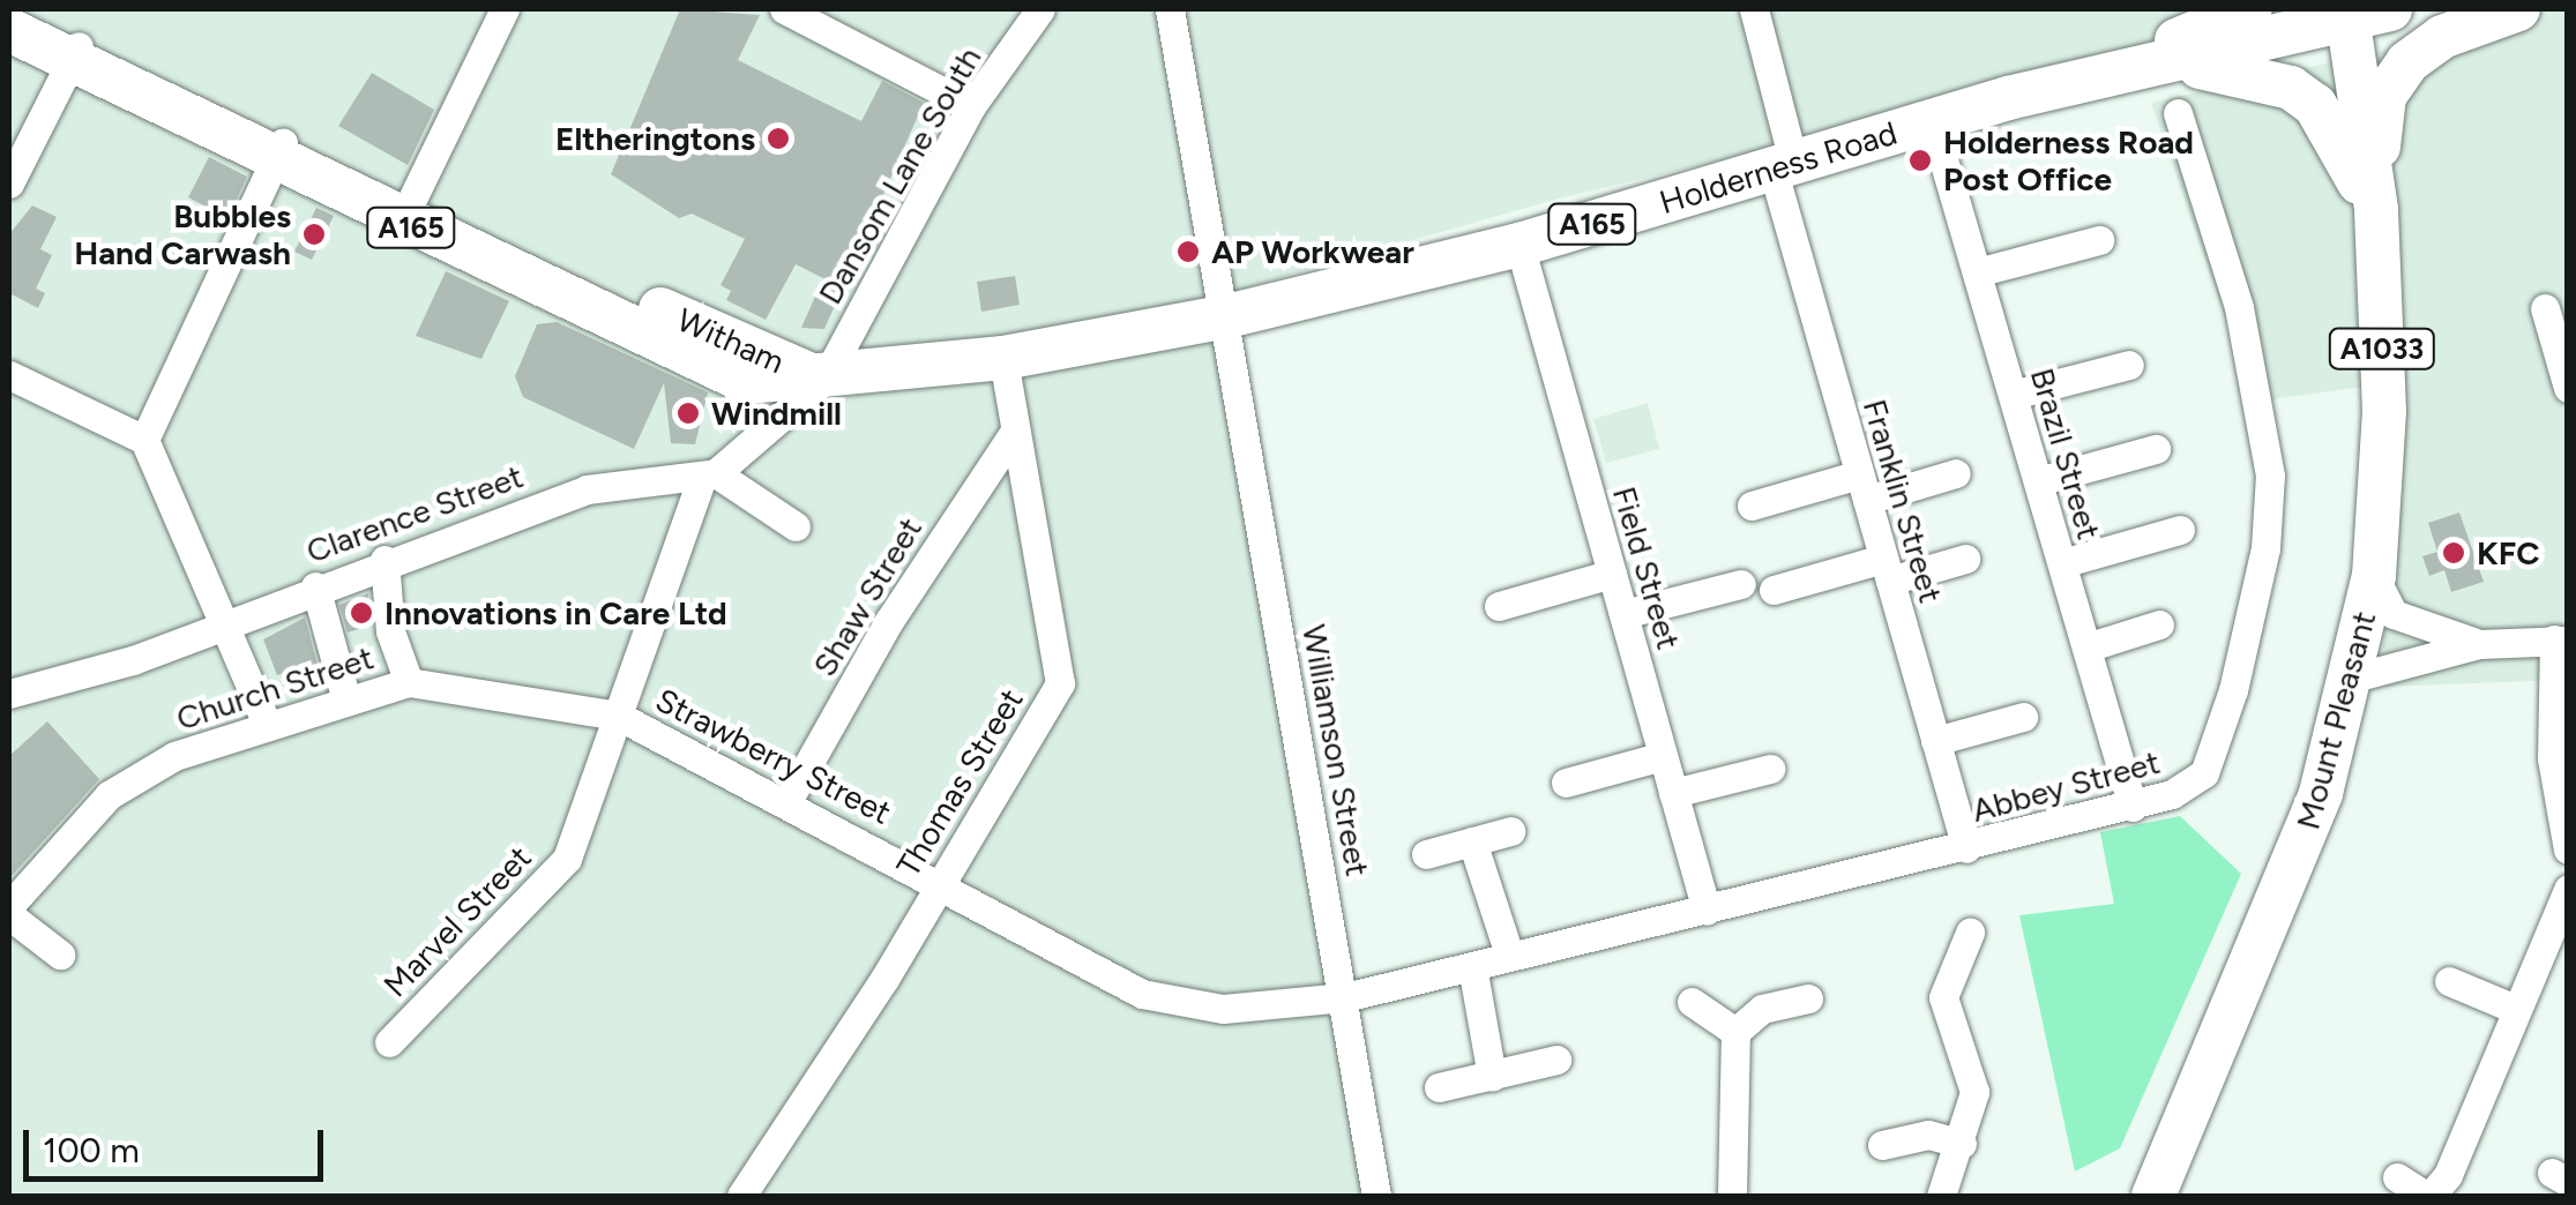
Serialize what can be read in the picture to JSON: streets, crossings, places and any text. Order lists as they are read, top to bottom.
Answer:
{
  "streets": {
    "highway": [
      "Holderness Road",
      "A165",
      "Witham",
      "A1033",
      "Mount Pleasant"
    ],
    "street": [
      "Dansom Lane South",
      "Brazil Street",
      "Franklin Street",
      "Clarence Street",
      "Field Street",
      "Shaw Street",
      "Church Street",
      "Williamson Street",
      "Strawberry Street",
      "Thomas Street",
      "Abbey Street",
      "Marvel Street"
    ]
  },
  "crossings": [
    ["Holderness Road", "Dansom Lane South"],
    ["Holderness Road", "Witham"],
    ["Holderness Road", "Brazil Street"],
    ["Holderness Road", "Franklin Street"],
    ["Holderness Road", "Field Street"],
    ["Holderness Road", "Mount Pleasant"],
    ["Holderness Road", "Williamson Street"],
    ["Holderness Road", "Thomas Street"],
    ["Dansom Lane South", "Witham"],
    ["Brazil Street", "Abbey Street"],
    ["Franklin Street", "Abbey Street"],
    ["Clarence Street", "Marvel Street"],
    ["Field Street", "Abbey Street"],
    ["Shaw Street", "Strawberry Street"],
    ["Shaw Street", "Thomas Street"],
    ["Church Street", "Strawberry Street"],
    ["Church Street", "Marvel Street"],
    ["Williamson Street", "Strawberry Street"],
    ["Williamson Street", "Abbey Street"],
    ["Strawberry Street", "Thomas Street"],
    ["Strawberry Street", "Abbey Street"],
    ["Strawberry Street", "Marvel Street"]
  ],
  "places": [
    "Eltheringtons",
    "Holderness Road Post Office",
    "Bubbles Hand Carwash",
    "AP Workwear",
    "Windmill",
    "KFC",
    "Innovations in Care Ltd"
  ],
  "scale_bar": "100 m"
}
